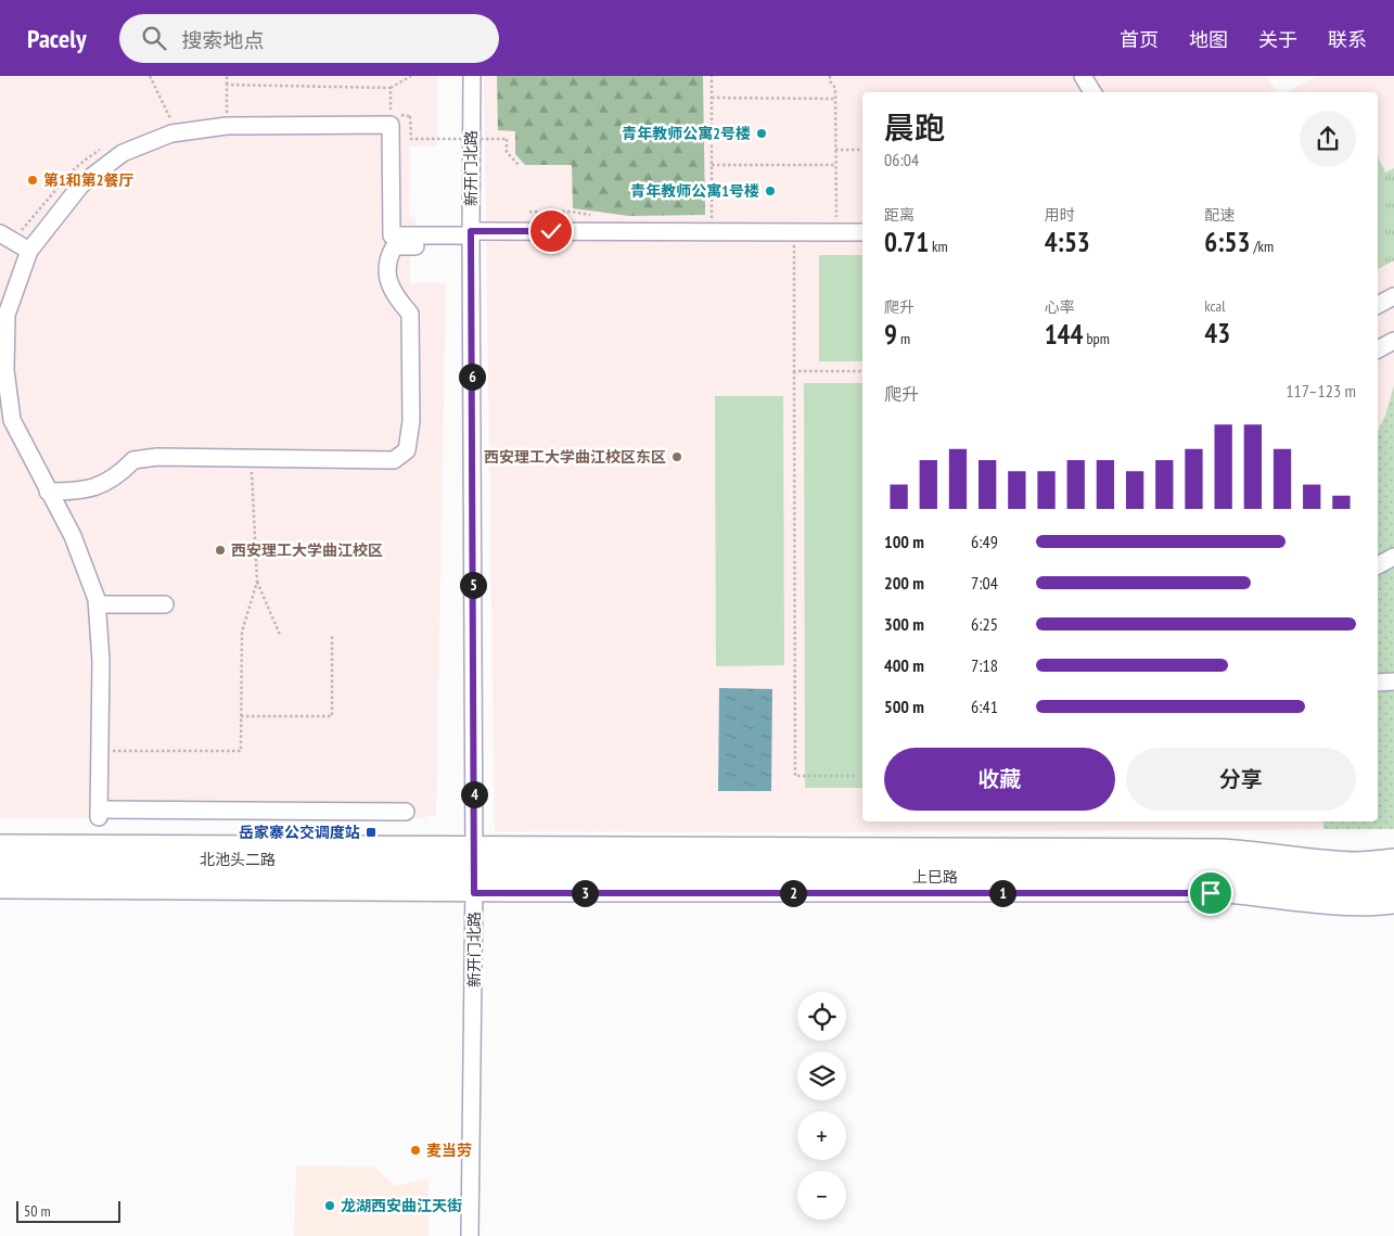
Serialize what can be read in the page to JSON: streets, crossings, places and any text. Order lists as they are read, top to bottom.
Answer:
{
  "streets": {
    "main road": ["北池头二路", "上巳路"],
    "street": ["新开门北路"]
  },
  "crossings": [
    ["新开门北路", "北池头二路"],
    ["新开门北路", "上巳路"],
    ["北池头二路", "上巳路"]
  ],
  "places": {
    "other": [
      "青年教师公寓2号楼",
      "第1和第2餐厅",
      "青年教师公寓1号楼",
      "西安理工大学曲江校区东区",
      "西安理工大学曲江校区",
      "麦当劳",
      "龙湖西安曲江天街"
    ],
    "transit": ["岳家寨公交调度站"]
  },
  "scale_bar": "50 m",
  "page": {
    "header": "Pacely",
    "search": "搜索地点",
    "nav": [
      "首页",
      "地图",
      "关于",
      "联系"
    ],
    "heading": ["晨跑", "06:04"],
    "stats": [
      ["距离", "0.71 km"],
      ["用时", "4:53"],
      ["配速", "6:53 /km"],
      ["爬升", "9 m"],
      ["心率", "144 bpm"],
      ["kcal", "43"]
    ],
    "pins": [
      "6",
      "5",
      "4",
      "1",
      "2",
      "3"
    ],
    "chart": ["爬升", "117–123 m"],
    "list": [
      {
        "name": "100 m",
        "note": "6:49"
      },
      {
        "name": "200 m",
        "note": "7:04"
      },
      {
        "name": "300 m",
        "note": "6:25"
      },
      {
        "name": "400 m",
        "note": "7:18"
      },
      {
        "name": "500 m",
        "note": "6:41"
      }
    ],
    "buttons": ["收藏", "分享"],
    "map_buttons": ["+", "−"],
    "scale": "50 m"
  }
}
